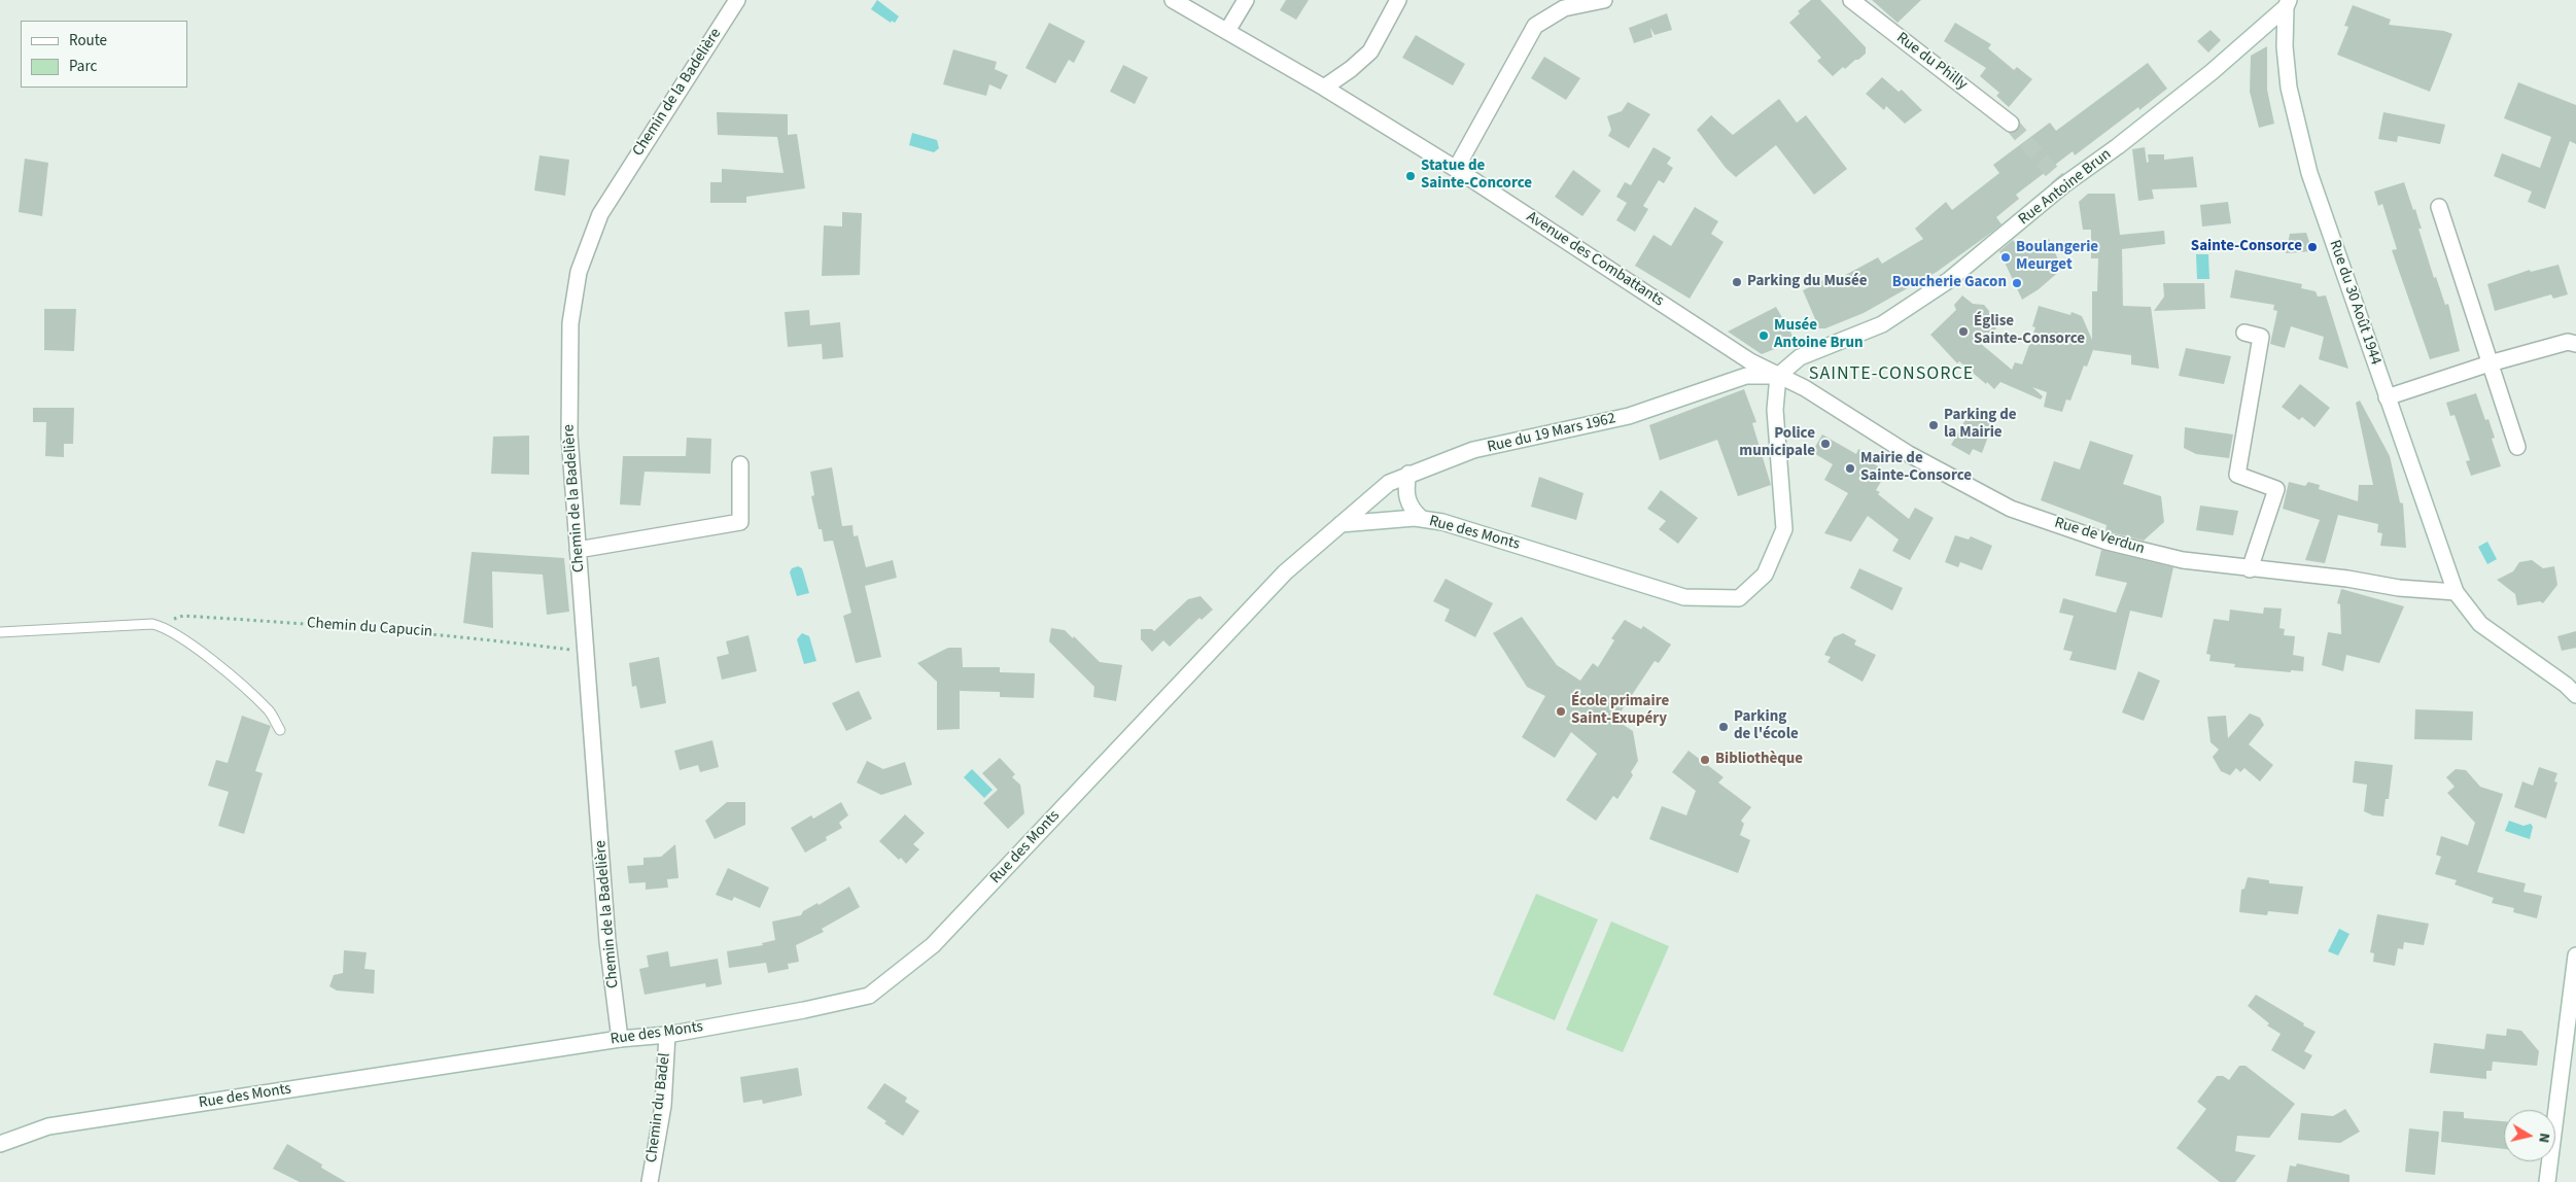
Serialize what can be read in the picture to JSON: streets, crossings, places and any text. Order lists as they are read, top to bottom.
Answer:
{
  "streets": {
    "street": [
      "Rue du Philly",
      "Chemin de la Badelière",
      "Rue Antoine Brun",
      "Avenue des Combattants",
      "Rue du 30 Août 1944",
      "Rue du 19 Mars 1962",
      "Rue des Monts",
      "Rue de Verdun",
      "Chemin du Badel"
    ],
    "path": ["Chemin du Capucin"]
  },
  "crossings": [
    ["Chemin de la Badelière", "Rue des Monts"],
    ["Chemin de la Badelière", "Chemin du Capucin"],
    ["Rue Antoine Brun", "Avenue des Combattants"],
    ["Rue Antoine Brun", "Rue du 30 Août 1944"],
    ["Rue Antoine Brun", "Rue du 19 Mars 1962"],
    ["Rue Antoine Brun", "Rue des Monts"],
    ["Rue Antoine Brun", "Rue de Verdun"],
    ["Avenue des Combattants", "Rue du 19 Mars 1962"],
    ["Avenue des Combattants", "Rue des Monts"],
    ["Avenue des Combattants", "Rue de Verdun"],
    ["Rue du 30 Août 1944", "Rue de Verdun"],
    ["Rue du 19 Mars 1962", "Rue des Monts"],
    ["Rue du 19 Mars 1962", "Rue de Verdun"],
    ["Rue des Monts", "Rue de Verdun"],
    ["Rue des Monts", "Chemin du Badel"]
  ],
  "districts": ["SAINTE-CONSORCE"],
  "places": [
    "Statue de Sainte-Concorce",
    "Sainte-Consorce",
    "Boulangerie Meurget",
    "Parking du Musée",
    "Boucherie Gacon",
    "Église Sainte-Consorce",
    "Musée Antoine Brun",
    "Parking de la Mairie",
    "Police municipale",
    "Mairie de Sainte-Consorce",
    "École primaire Saint-Exupéry",
    "Parking de l'école",
    "Bibliothèque"
  ],
  "legend": ["Route", "Parc"],
  "north": "right"
}
